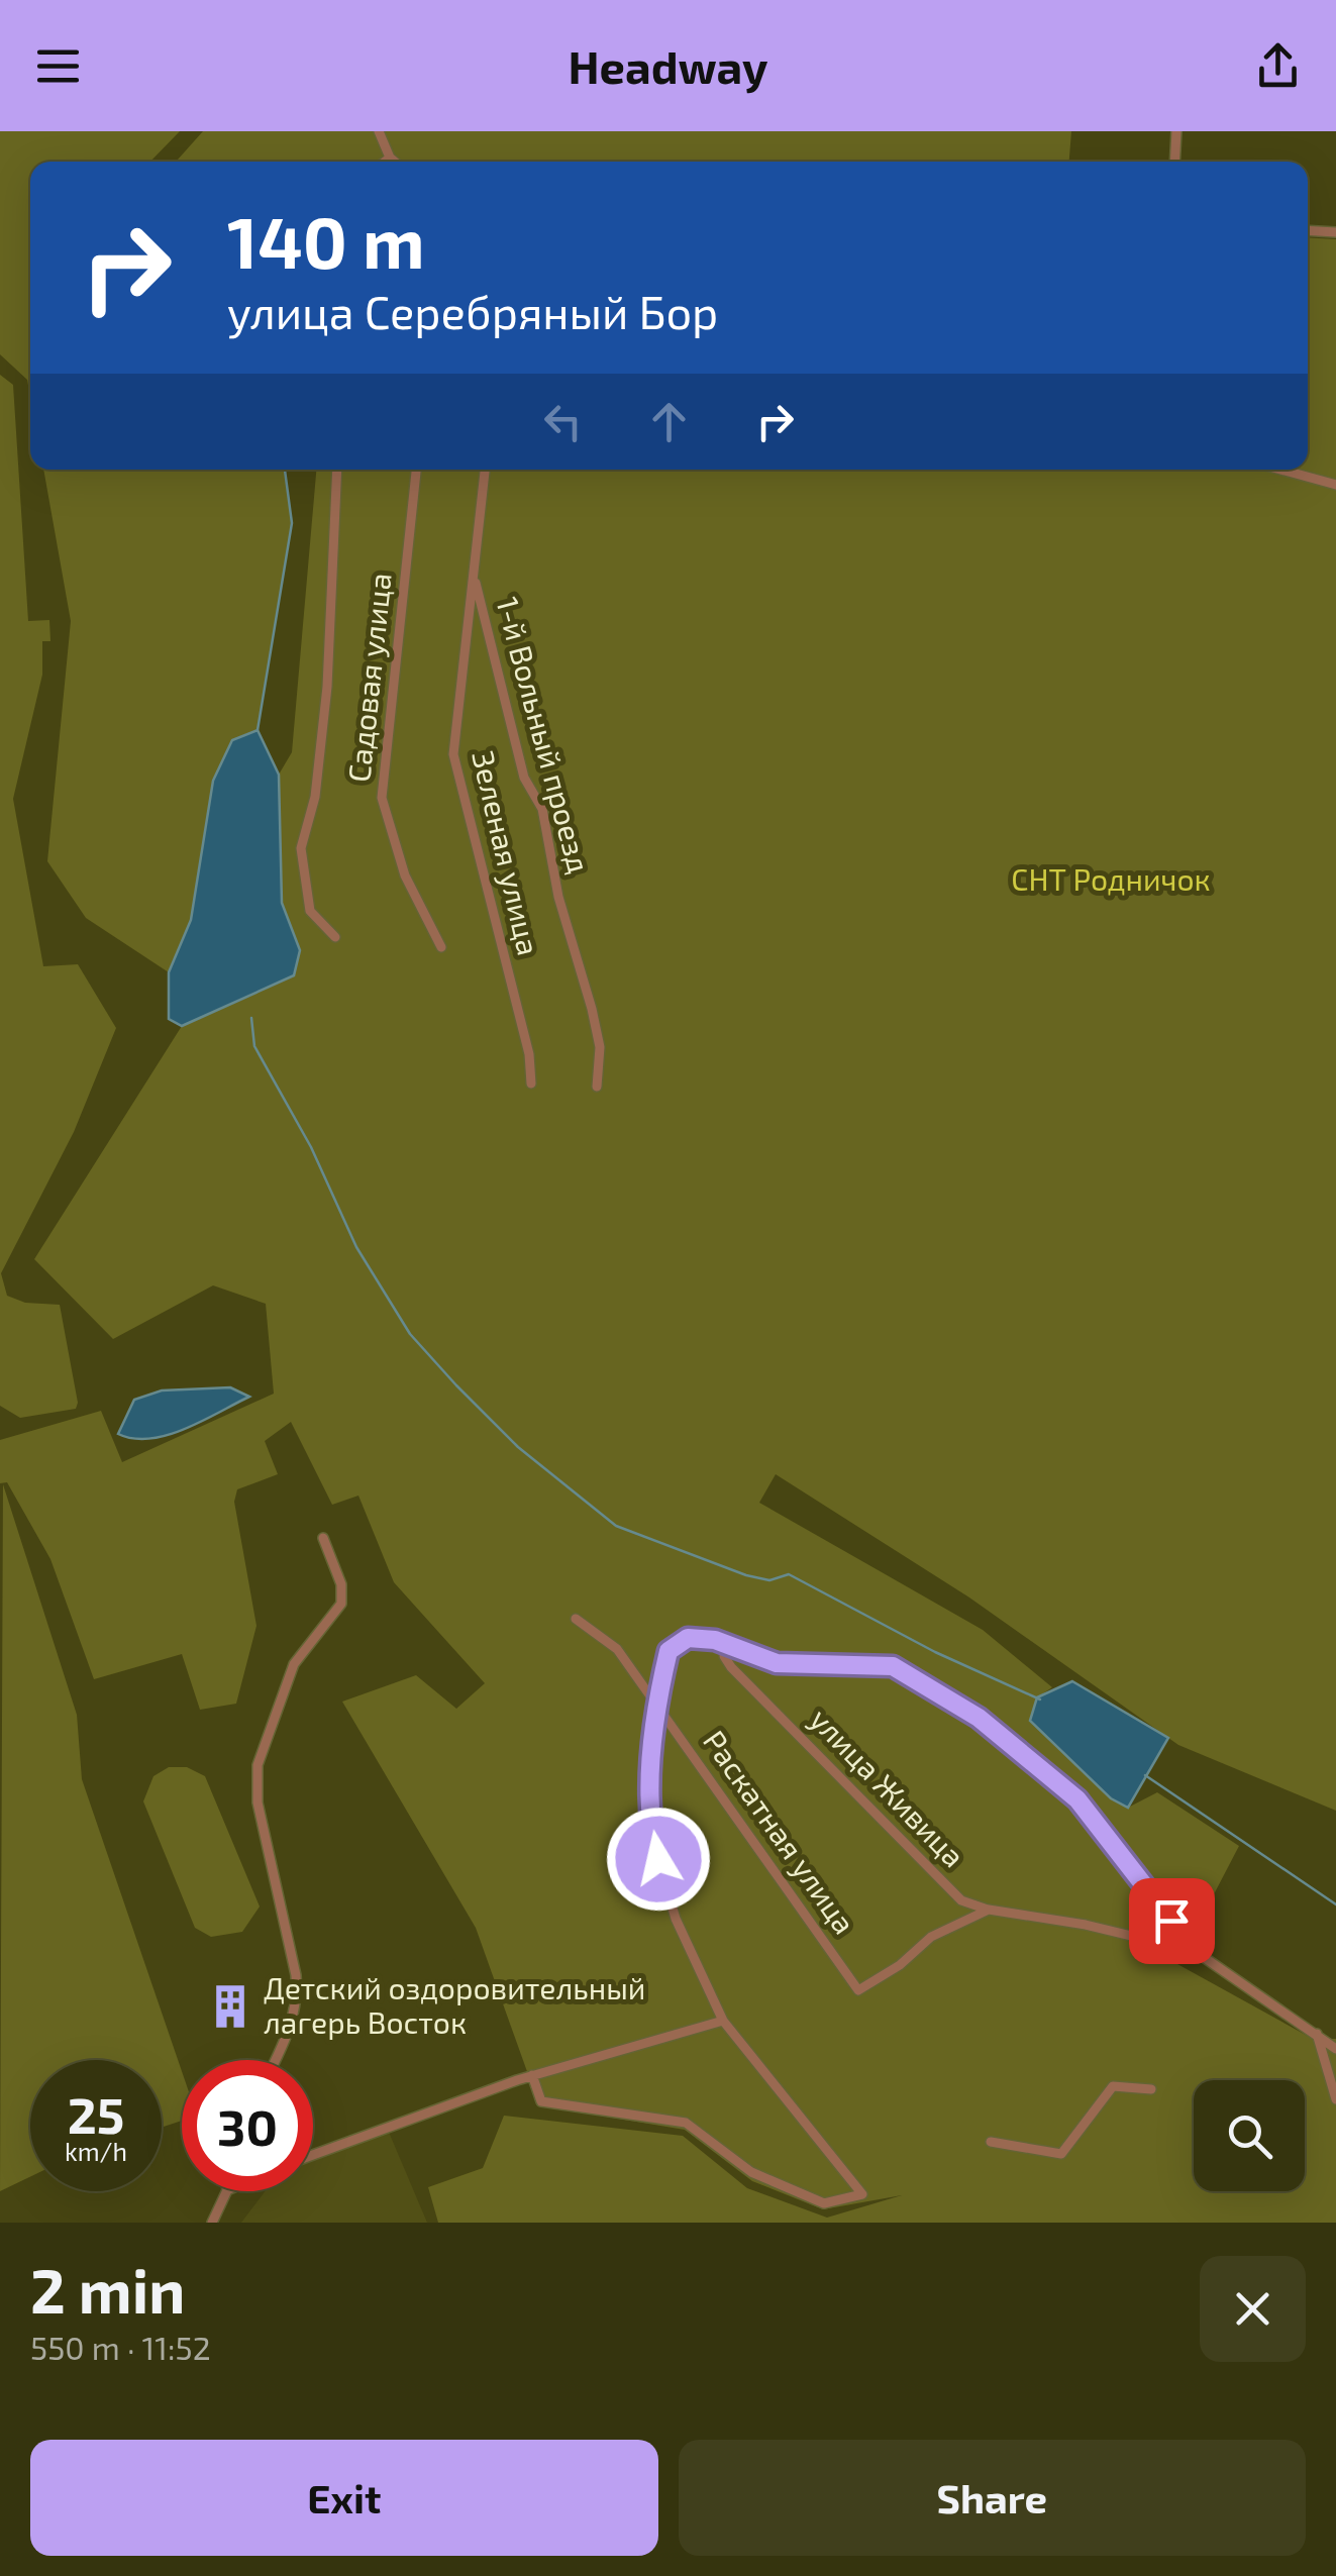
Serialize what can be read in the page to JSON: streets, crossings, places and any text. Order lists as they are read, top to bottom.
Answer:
{
  "streets": {
    "street": [
      "Садовая улица",
      "1-й Вольный проезд",
      "Зеленая улица",
      "улица Живица",
      "Раскатная улица"
    ]
  },
  "crossings": [
    ["1-й Вольный проезд", "Зеленая улица"],
    ["улица Живица", "Раскатная улица"]
  ],
  "parks": ["СНТ Родничок"],
  "places": {
    "building": ["Детский оздоровительный лагерь Восток"]
  },
  "page": {
    "header": "Headway",
    "turn": ["140 m", "улица Серебряный Бор"],
    "speed": "25 km/h",
    "limit": "30",
    "heading": ["2 min", "550 m · 11:52"],
    "buttons": ["Exit", "Share"]
  }
}
